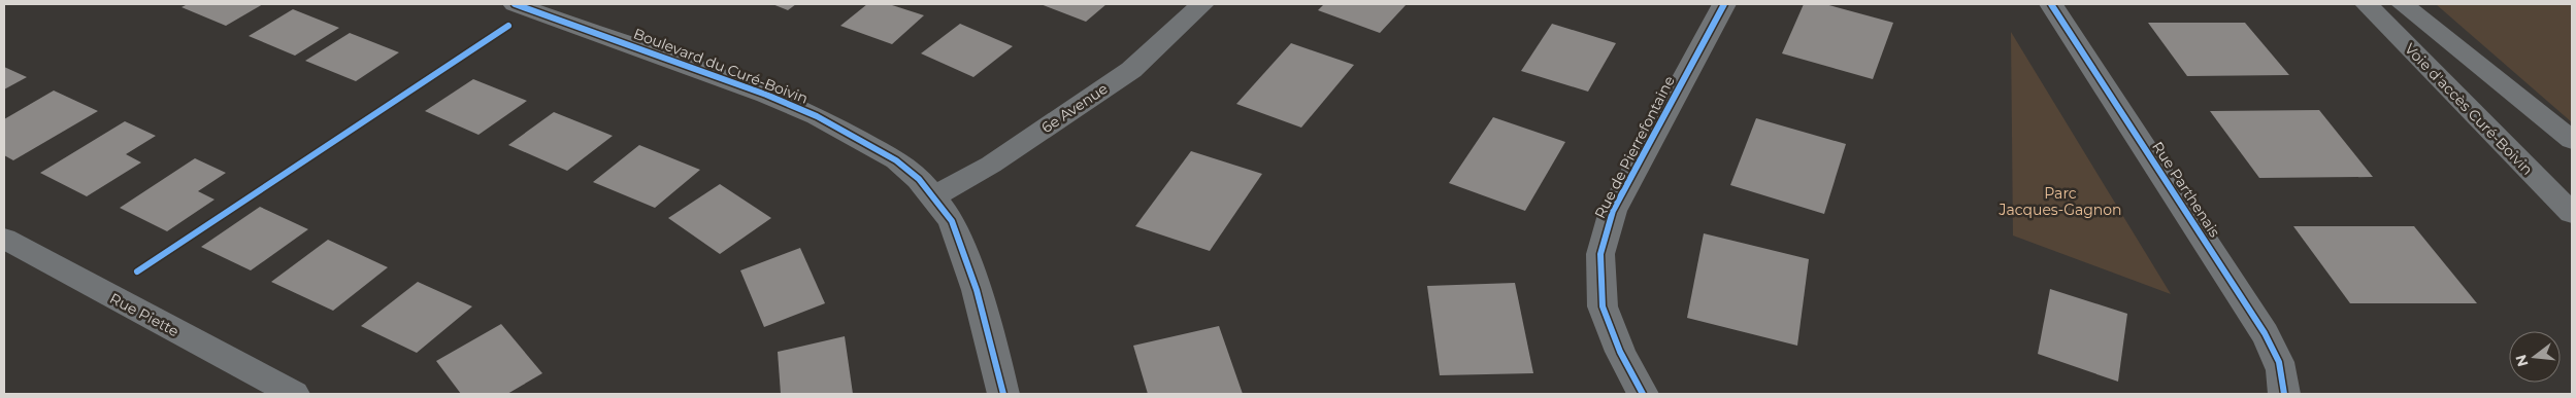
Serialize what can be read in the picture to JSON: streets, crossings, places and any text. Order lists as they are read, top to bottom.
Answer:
{
  "streets": {
    "street": [
      "Boulevard du Curé-Boivin",
      "6e Avenue",
      "Voie d'accès Curé-Boivin",
      "Rue de Pierrefontaine",
      "Rue Parthenais",
      "Rue Piette"
    ]
  },
  "crossings": [
    ["Boulevard du Curé-Boivin", "6e Avenue"]
  ],
  "parks": ["Parc Jacques-Gagnon"],
  "north": "left"
}
